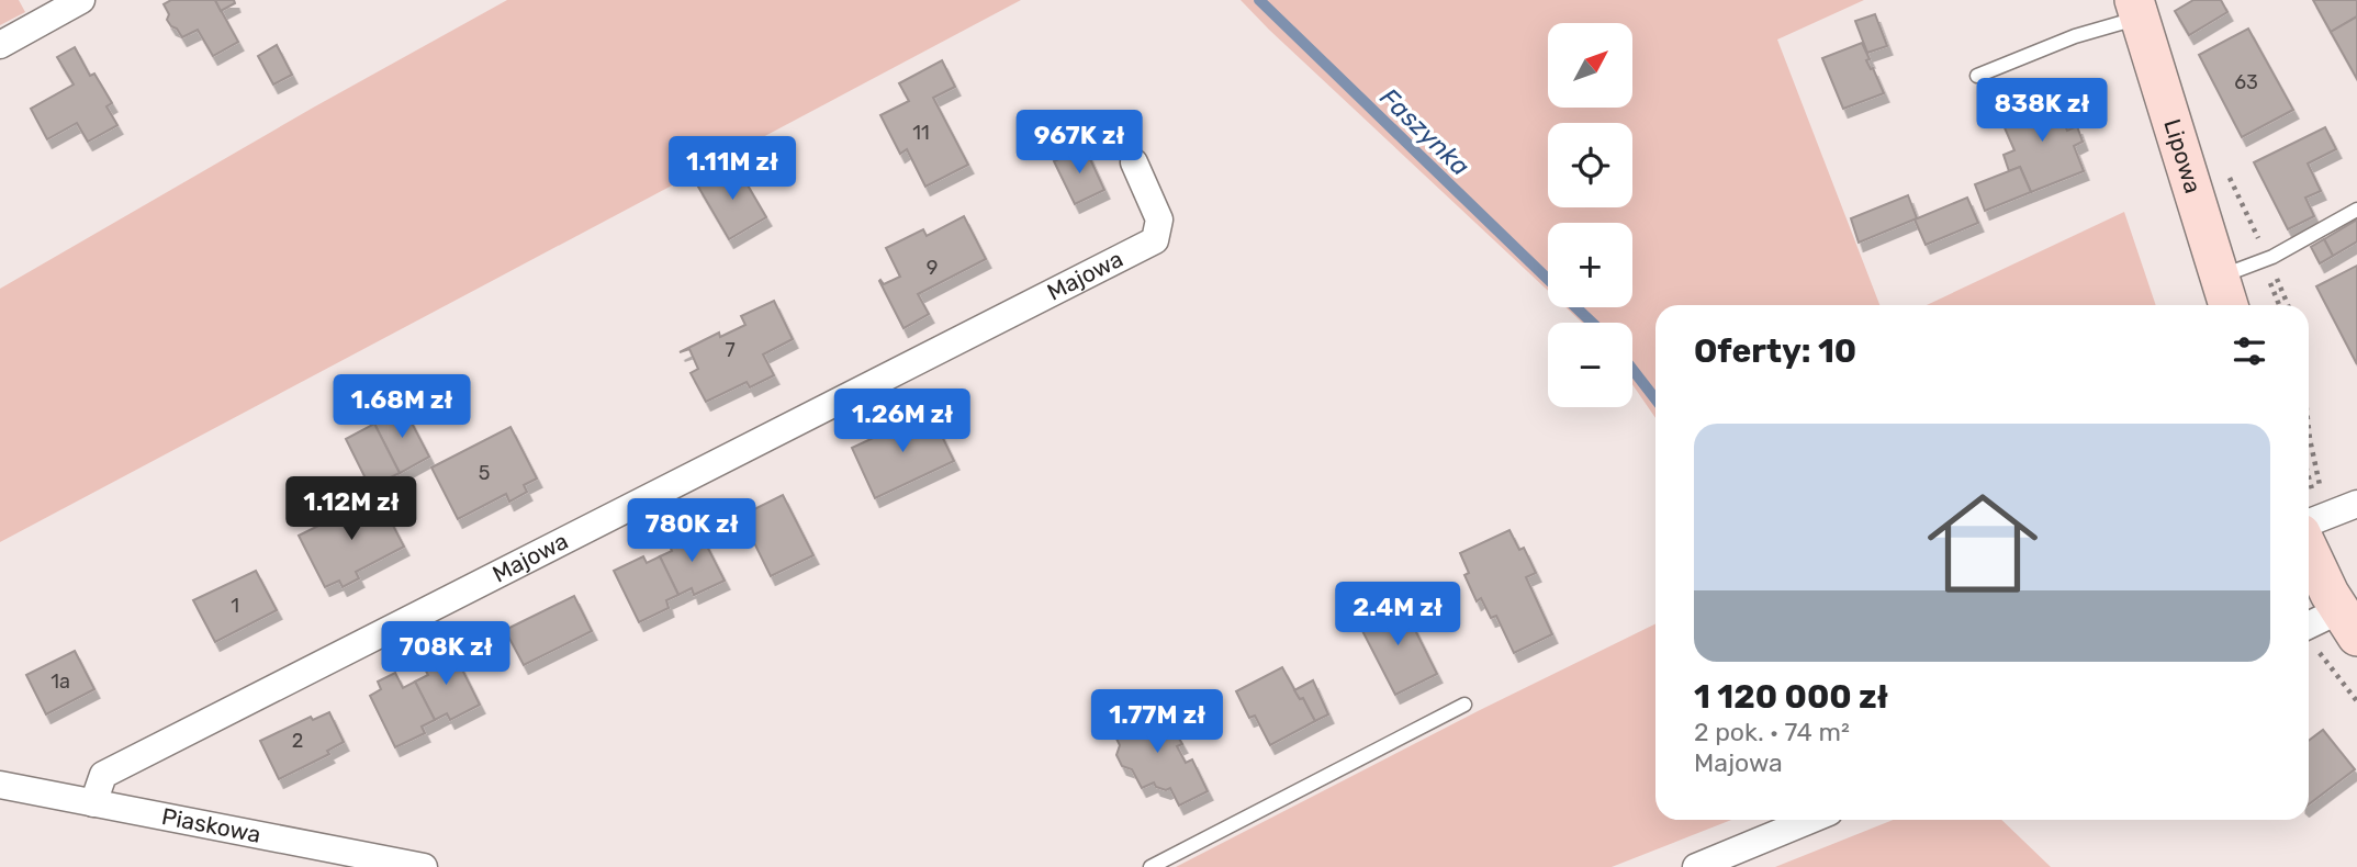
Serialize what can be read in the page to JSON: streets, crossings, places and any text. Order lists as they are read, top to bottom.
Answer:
{
  "streets": {
    "street": ["Lipowa", "Majowa", "Piaskowa"]
  },
  "crossings": [
    ["Majowa", "Piaskowa"]
  ],
  "water": ["Faszynka"],
  "house_numbers": [
    "63",
    "11",
    "9",
    "7",
    "5",
    "1",
    "1a",
    "2"
  ],
  "north": "top right",
  "page": {
    "map_buttons": ["+", "−"],
    "price": [
      "838K zł",
      "967K zł",
      "1.11M zł",
      "1.68M zł",
      "1.26M zł",
      "1.12M zł",
      "780K zł",
      "2.4M zł",
      "708K zł",
      "1.77M zł"
    ],
    "heading": "Oferty: 10",
    "list": [
      {
        "name": "1 120 000 zł",
        "note": "2 pok. · 74 m² · Majowa"
      }
    ]
  }
}
